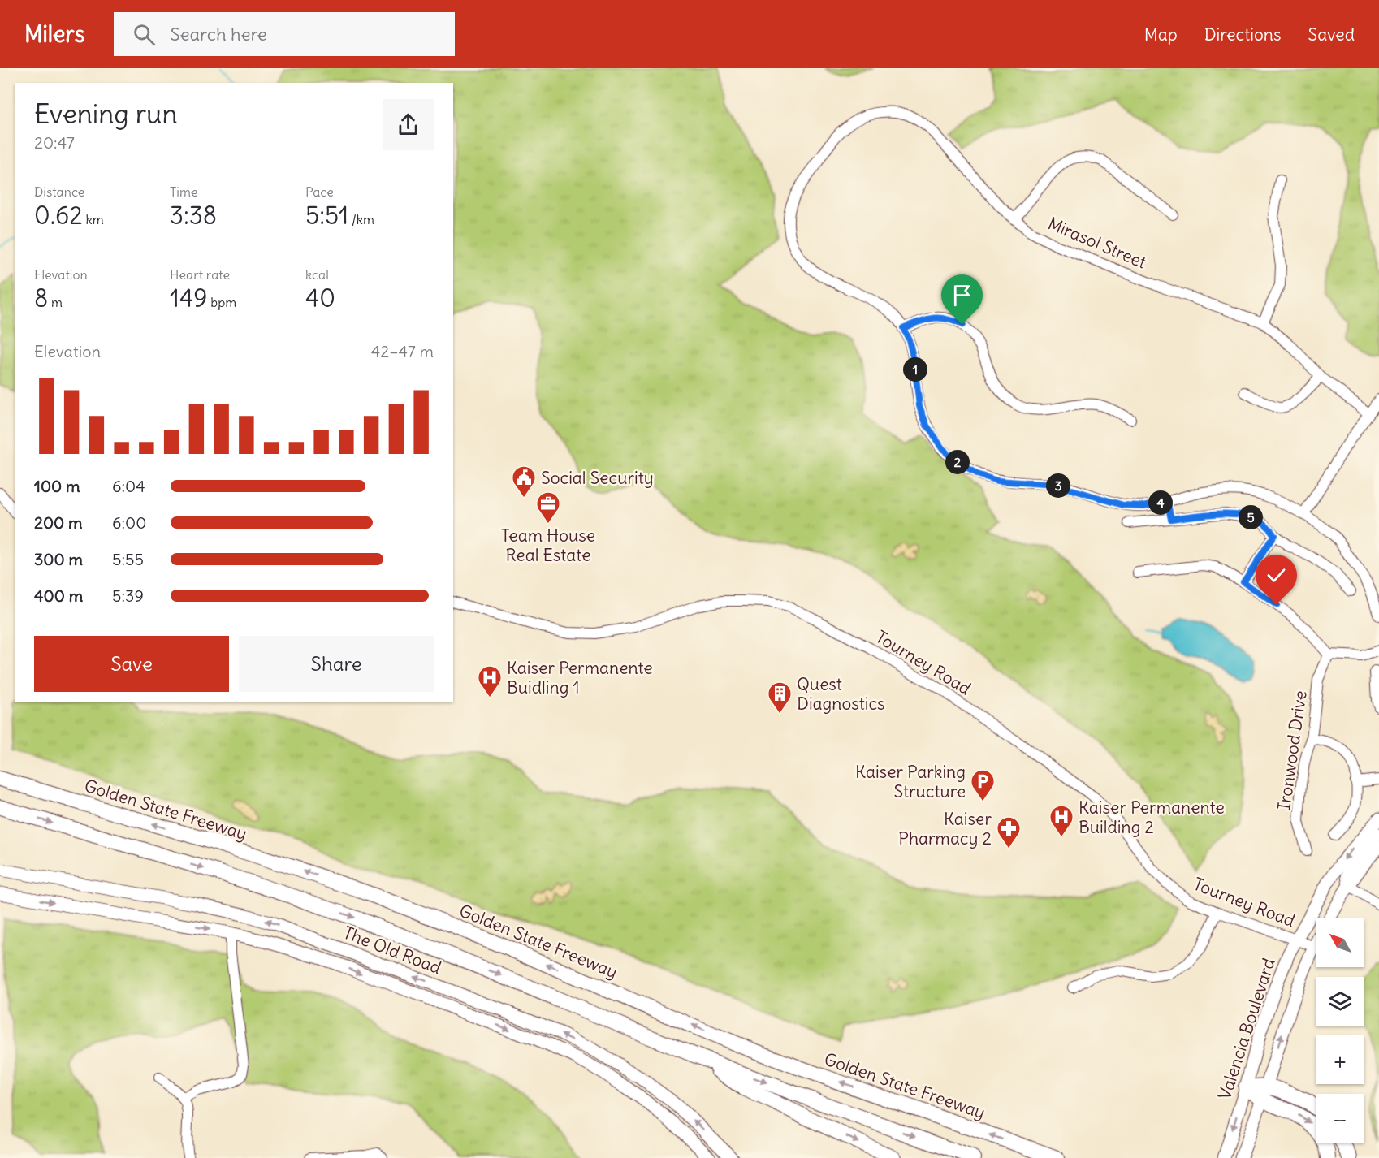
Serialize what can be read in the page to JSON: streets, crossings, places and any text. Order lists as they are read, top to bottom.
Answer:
{
  "streets": {
    "highway": ["Golden State Freeway"],
    "main road": ["The Old Road", "Valencia Boulevard"],
    "street": ["Mirasol Street", "Tourney Road", "Ironwood Drive"]
  },
  "crossings": [
    ["Tourney Road", "Valencia Boulevard"]
  ],
  "places": {
    "public building": ["Social Security"],
    "office": ["Team House Real Estate"],
    "hospital": ["Kaiser Permanente Buidling 1", "Kaiser Permanente Building 2"],
    "building": ["Quest Diagnostics"],
    "parking": ["Kaiser Parking Structure"],
    "pharmacy": ["Kaiser Pharmacy 2"]
  },
  "north": "top left",
  "page": {
    "header": "Milers",
    "search": "Search here",
    "nav": ["Map", "Directions", "Saved"],
    "heading": ["Evening run", "20:47"],
    "stats": [
      ["Distance", "0.62 km"],
      ["Time", "3:38"],
      ["Pace", "5:51 /km"],
      ["Elevation", "8 m"],
      ["Heart rate", "149 bpm"],
      ["kcal", "40"]
    ],
    "chart": ["Elevation", "42–47 m"],
    "pins": [
      "1",
      "2",
      "3",
      "4",
      "5"
    ],
    "list": [
      {
        "name": "100 m",
        "note": "6:04"
      },
      {
        "name": "200 m",
        "note": "6:00"
      },
      {
        "name": "300 m",
        "note": "5:55"
      },
      {
        "name": "400 m",
        "note": "5:39"
      }
    ],
    "buttons": ["Save", "Share"],
    "map_buttons": ["+", "−"]
  }
}
